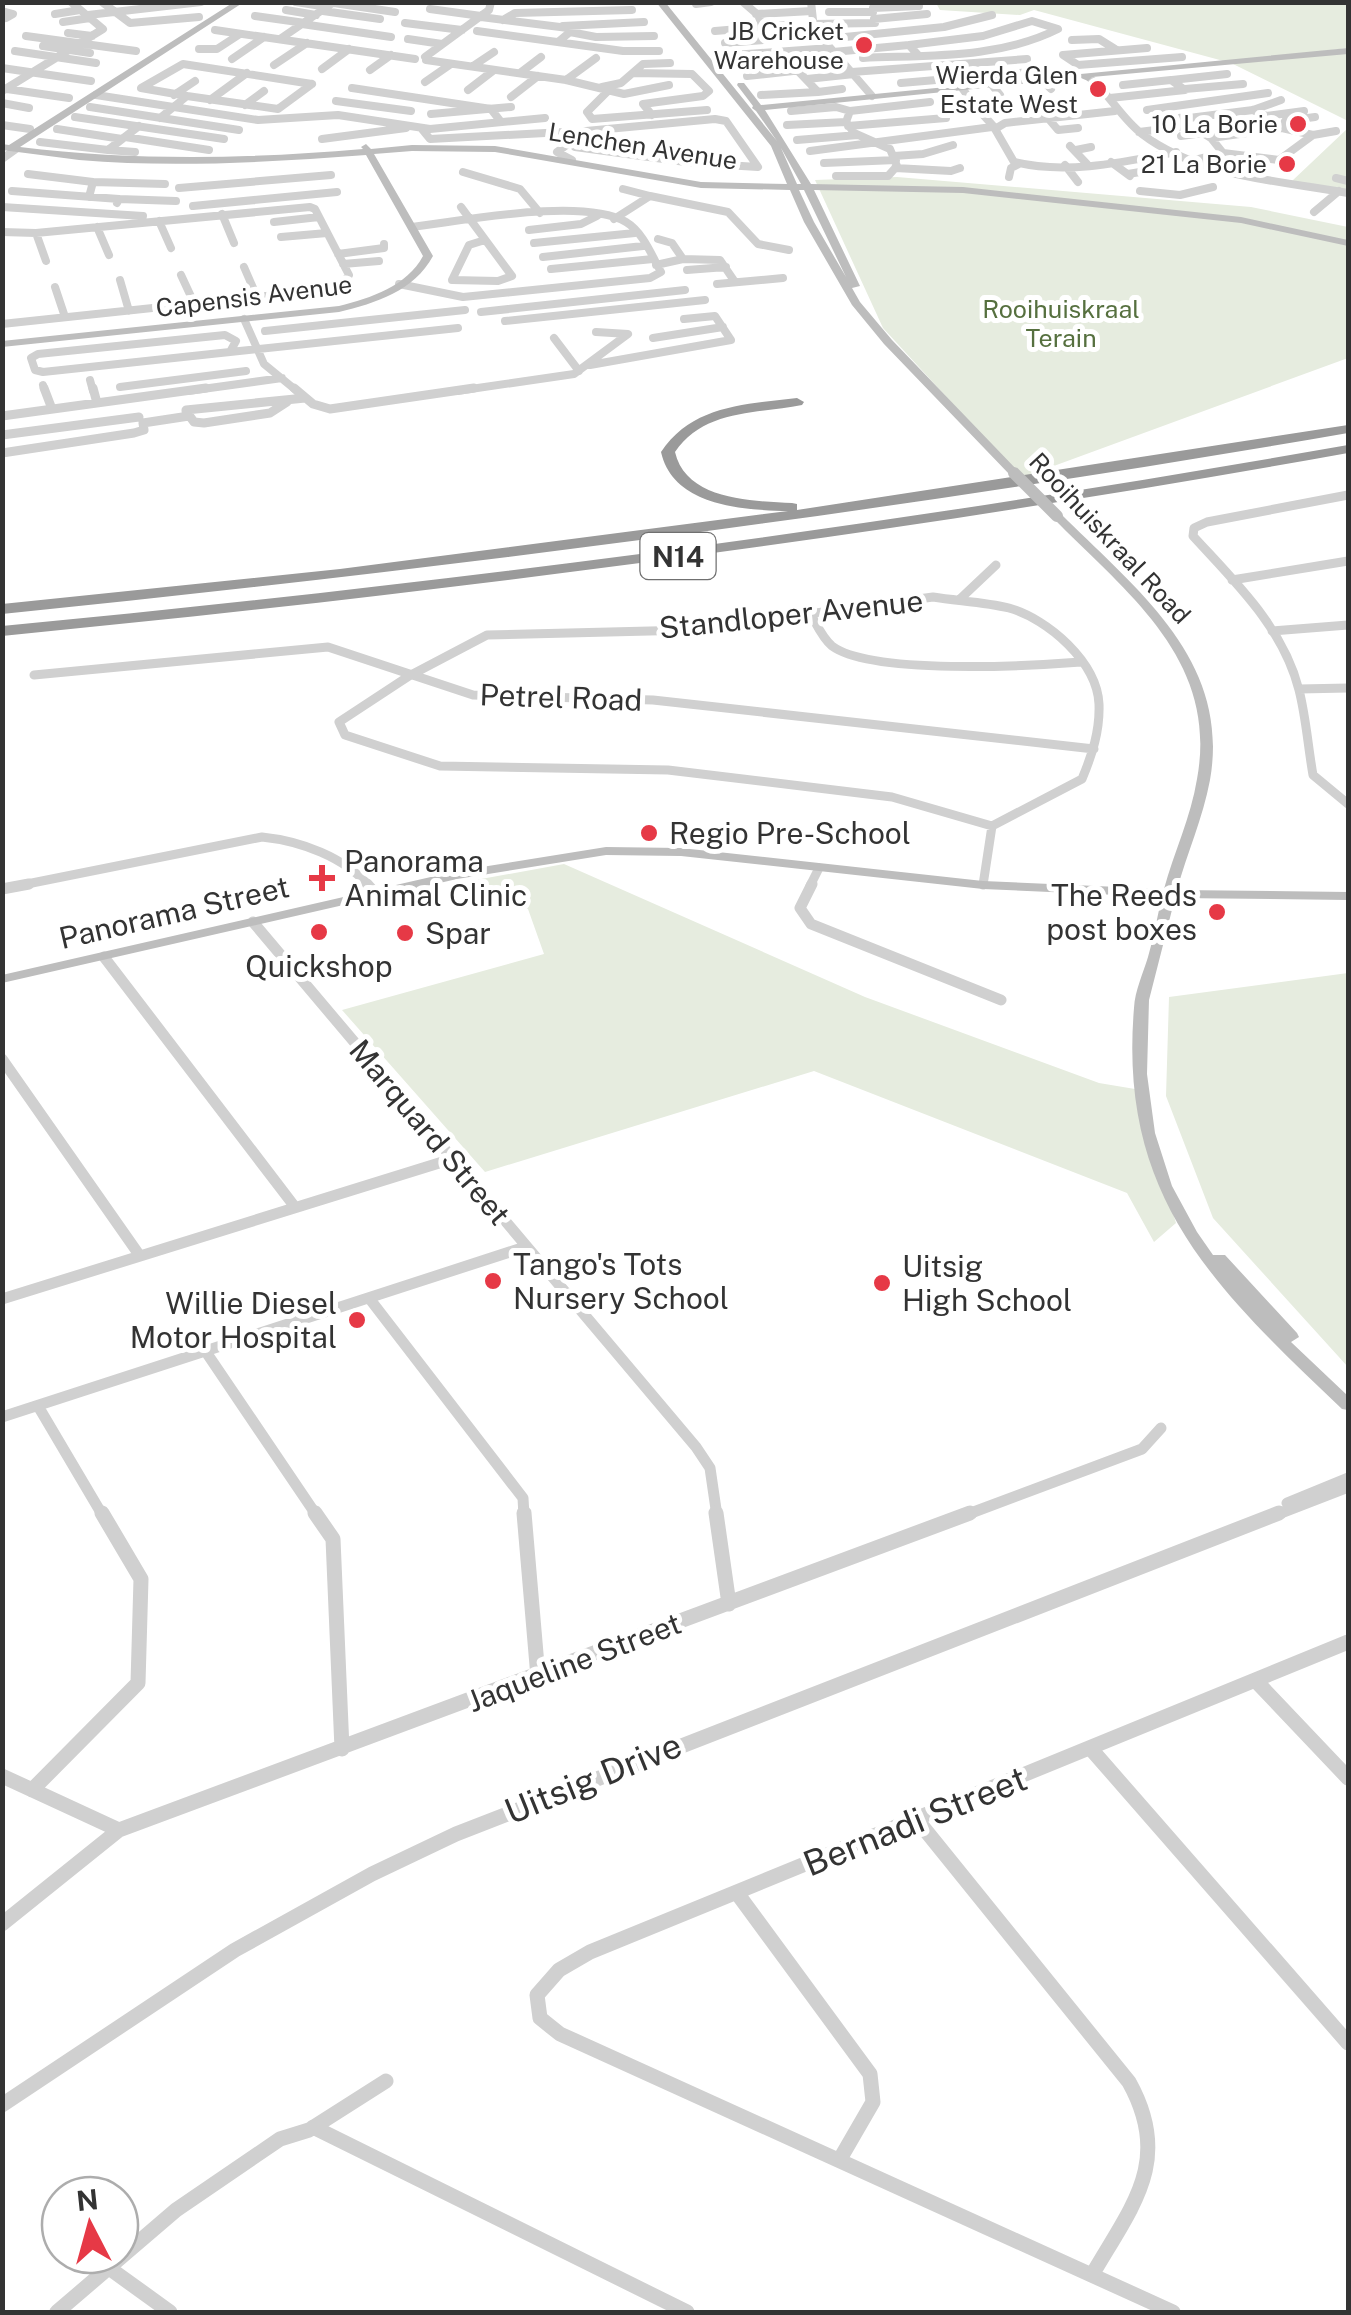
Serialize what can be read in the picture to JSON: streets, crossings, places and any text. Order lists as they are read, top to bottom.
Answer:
{
  "streets": {
    "highway": ["N14"],
    "main road": [
      "Lenchen Avenue",
      "Capensis Avenue",
      "Rooihuiskraal Road",
      "Panorama Street"
    ],
    "street": [
      "Standloper Avenue",
      "Petrel Road",
      "Marquard Street",
      "Jaqueline Street",
      "Uitsig Drive",
      "Bernadi Street"
    ]
  },
  "crossings": [
    ["Lenchen Avenue", "Capensis Avenue"],
    ["Lenchen Avenue", "Rooihuiskraal Road"],
    ["Rooihuiskraal Road", "Panorama Street"],
    ["Standloper Avenue", "Petrel Road"],
    ["Panorama Street", "Marquard Street"],
    ["Marquard Street", "Jaqueline Street"]
  ],
  "parks": ["Rooihuiskraal Terain"],
  "places": {
    "other": [
      "JB Cricket Warehouse",
      "Wierda Glen Estate West",
      "10 La Borie",
      "21 La Borie",
      "Regio Pre-School",
      "The Reeds post boxes",
      "Quickshop",
      "Spar",
      "Tango's Tots Nursery School",
      "Uitsig High School",
      "Willie Diesel Motor Hospital"
    ],
    "health": ["Panorama Animal Clinic"]
  },
  "north": "top"
}
